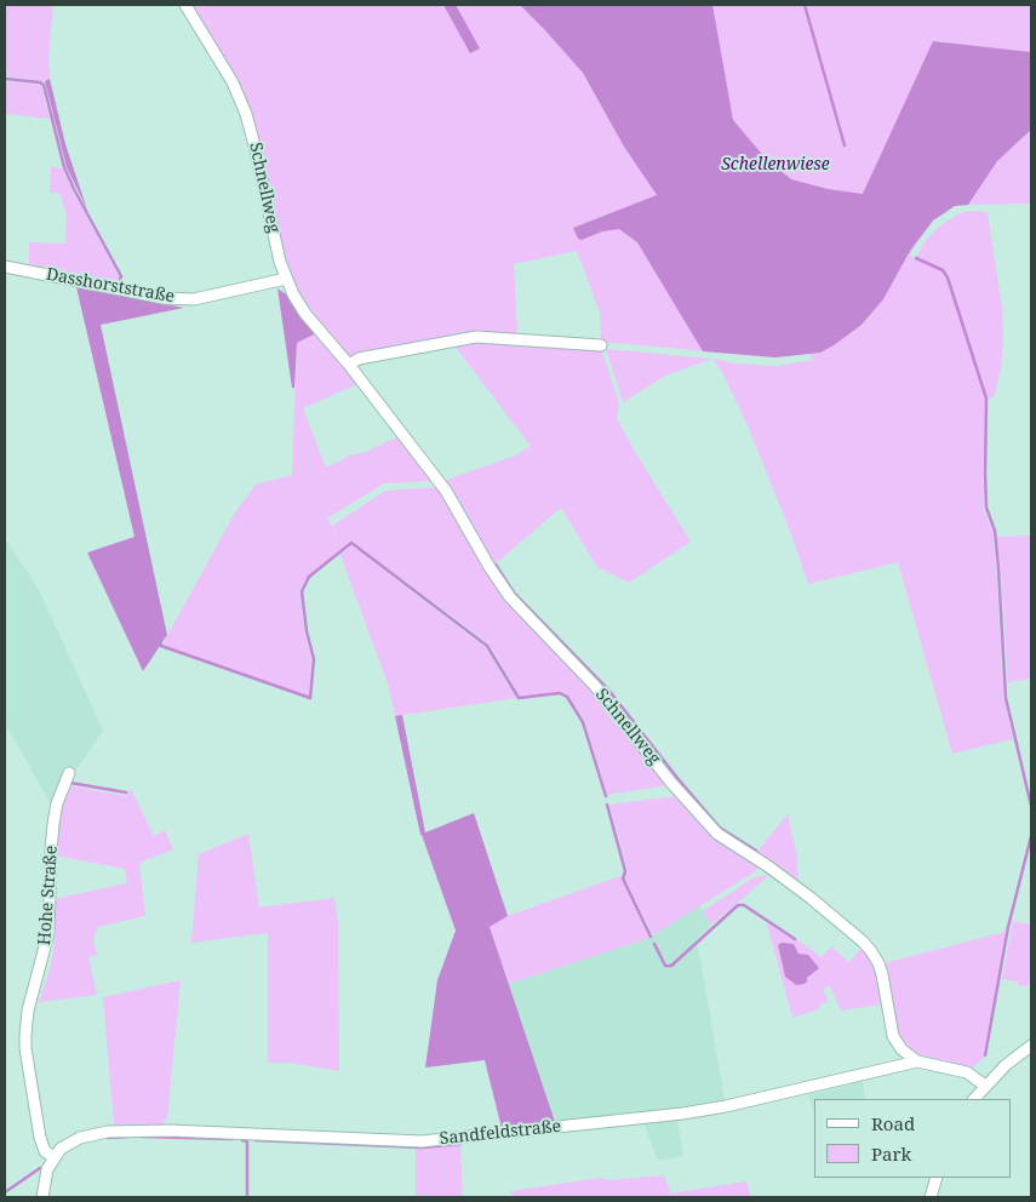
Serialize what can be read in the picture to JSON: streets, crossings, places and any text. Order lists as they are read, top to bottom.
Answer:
{
  "streets": {
    "street": [
      "Schnellweg",
      "Dasshorststraße",
      "Hohe Straße",
      "Sandfeldstraße"
    ]
  },
  "crossings": [
    ["Schnellweg", "Dasshorststraße"],
    ["Schnellweg", "Sandfeldstraße"],
    ["Hohe Straße", "Sandfeldstraße"]
  ],
  "parks": ["Schellenwiese"],
  "legend": ["Road", "Park"]
}
